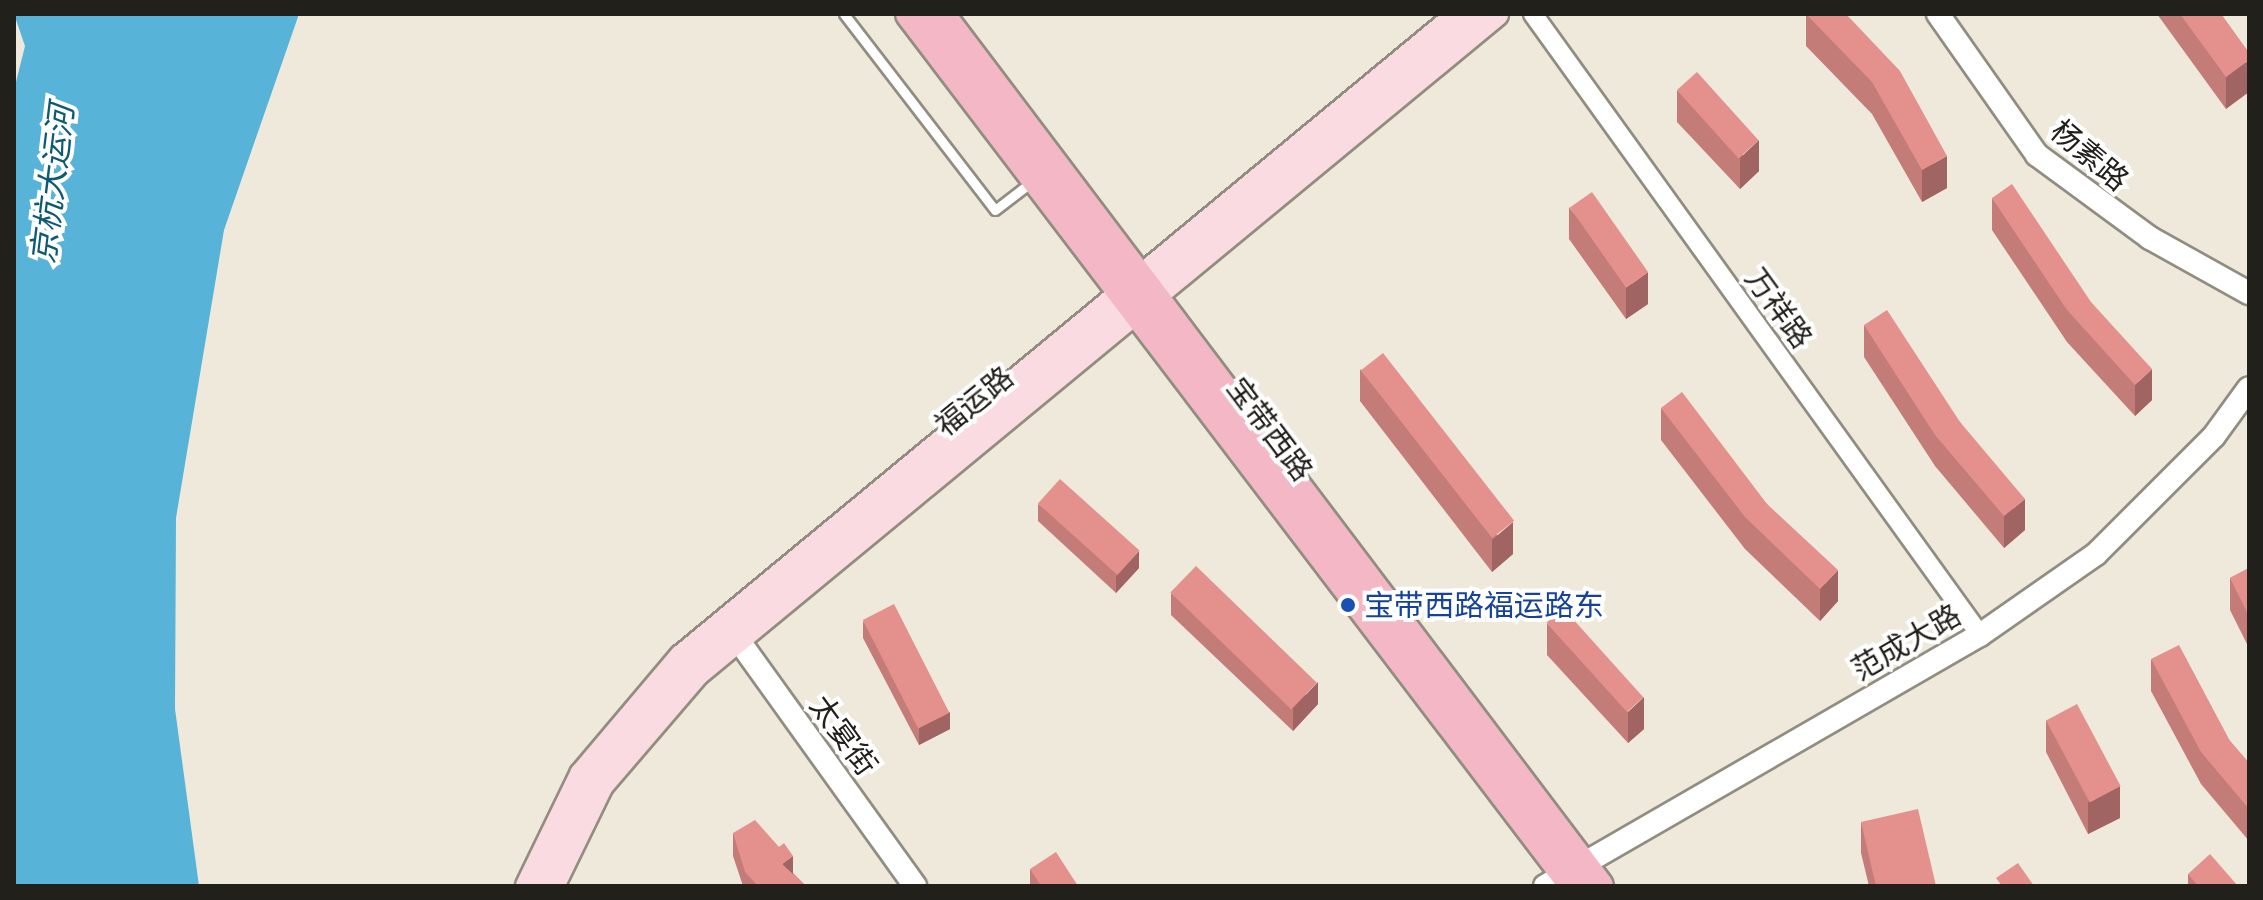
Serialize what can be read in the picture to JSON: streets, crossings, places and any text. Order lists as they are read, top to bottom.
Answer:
{
  "streets": {
    "main road": ["福运路", "宝带西路"],
    "street": [
      "杨素路",
      "万祥路",
      "范成大路",
      "太宴街"
    ]
  },
  "crossings": [
    ["万祥路", "范成大路"],
    ["福运路", "宝带西路"],
    ["福运路", "太宴街"],
    ["宝带西路", "范成大路"]
  ],
  "water": ["京杭大运河"],
  "places": ["宝带西路福运路东"]
}
